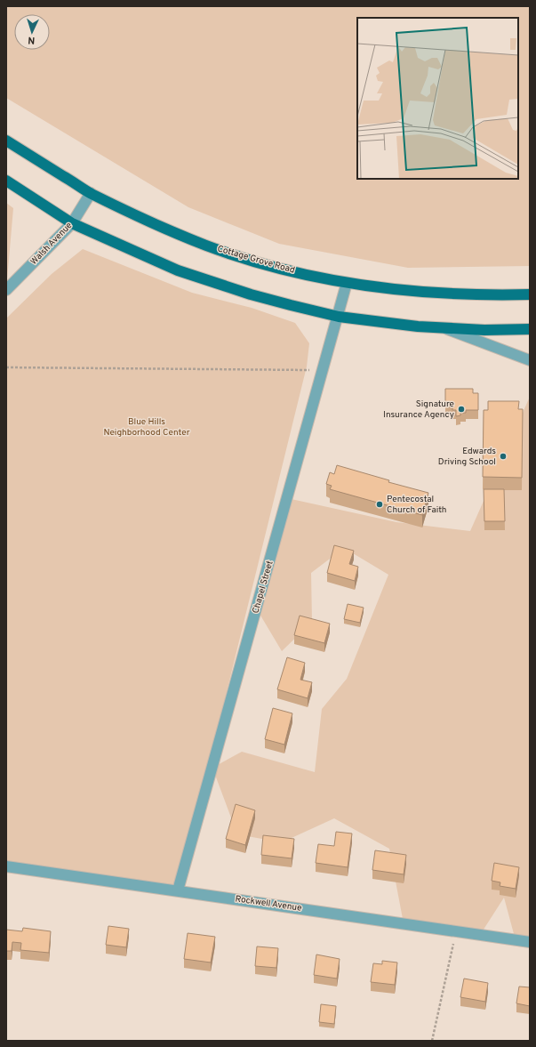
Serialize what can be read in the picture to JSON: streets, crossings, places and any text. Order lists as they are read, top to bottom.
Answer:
{
  "streets": {
    "main road": ["Cottage Grove Road"],
    "street": ["Walsh Avenue", "Chapel Street", "Rockwell Avenue"]
  },
  "crossings": [
    ["Walsh Avenue", "Cottage Grove Road"],
    ["Cottage Grove Road", "Chapel Street"],
    ["Chapel Street", "Rockwell Avenue"]
  ],
  "parks": ["Blue Hills Neighborhood Center"],
  "places": ["Signature Insurance Agency", "Edwards Driving School", "Pentecostal Church of Faith"],
  "north": "bottom"
}
